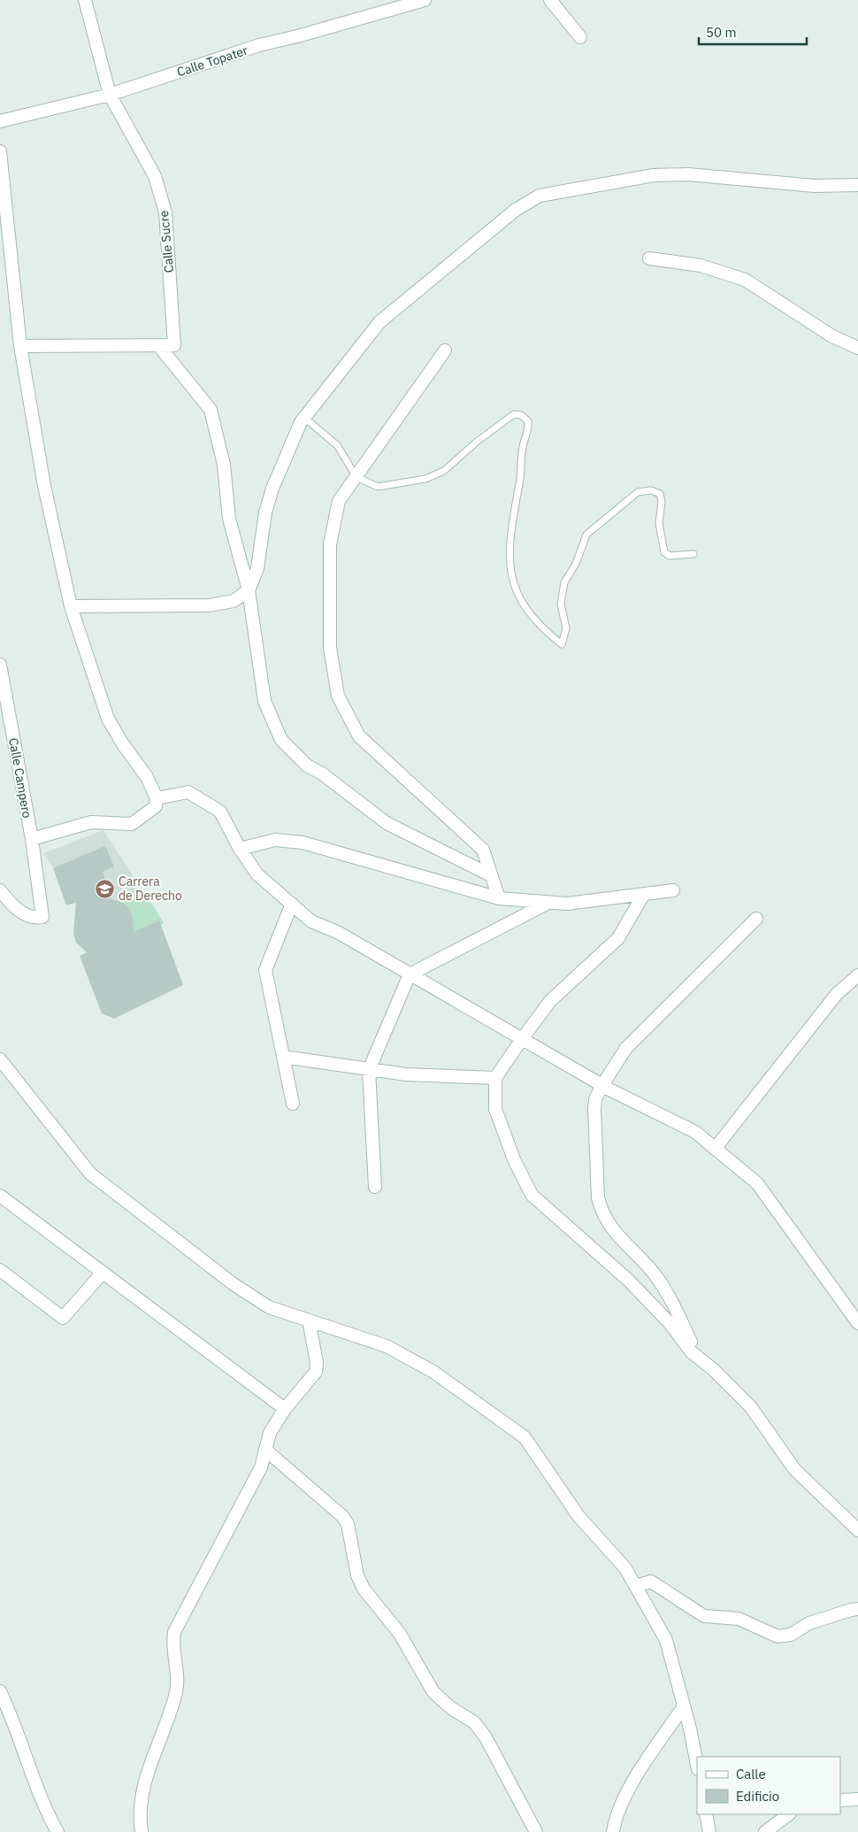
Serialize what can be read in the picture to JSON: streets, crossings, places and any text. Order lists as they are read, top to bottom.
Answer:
{
  "streets": {
    "street": ["Calle Topater", "Calle Sucre", "Calle Campero"]
  },
  "crossings": [
    ["Calle Topater", "Calle Sucre"]
  ],
  "places": {
    "school or university": ["Carrera de Derecho"]
  },
  "legend": ["Calle", "Edificio"],
  "scale_bar": "50 m"
}
